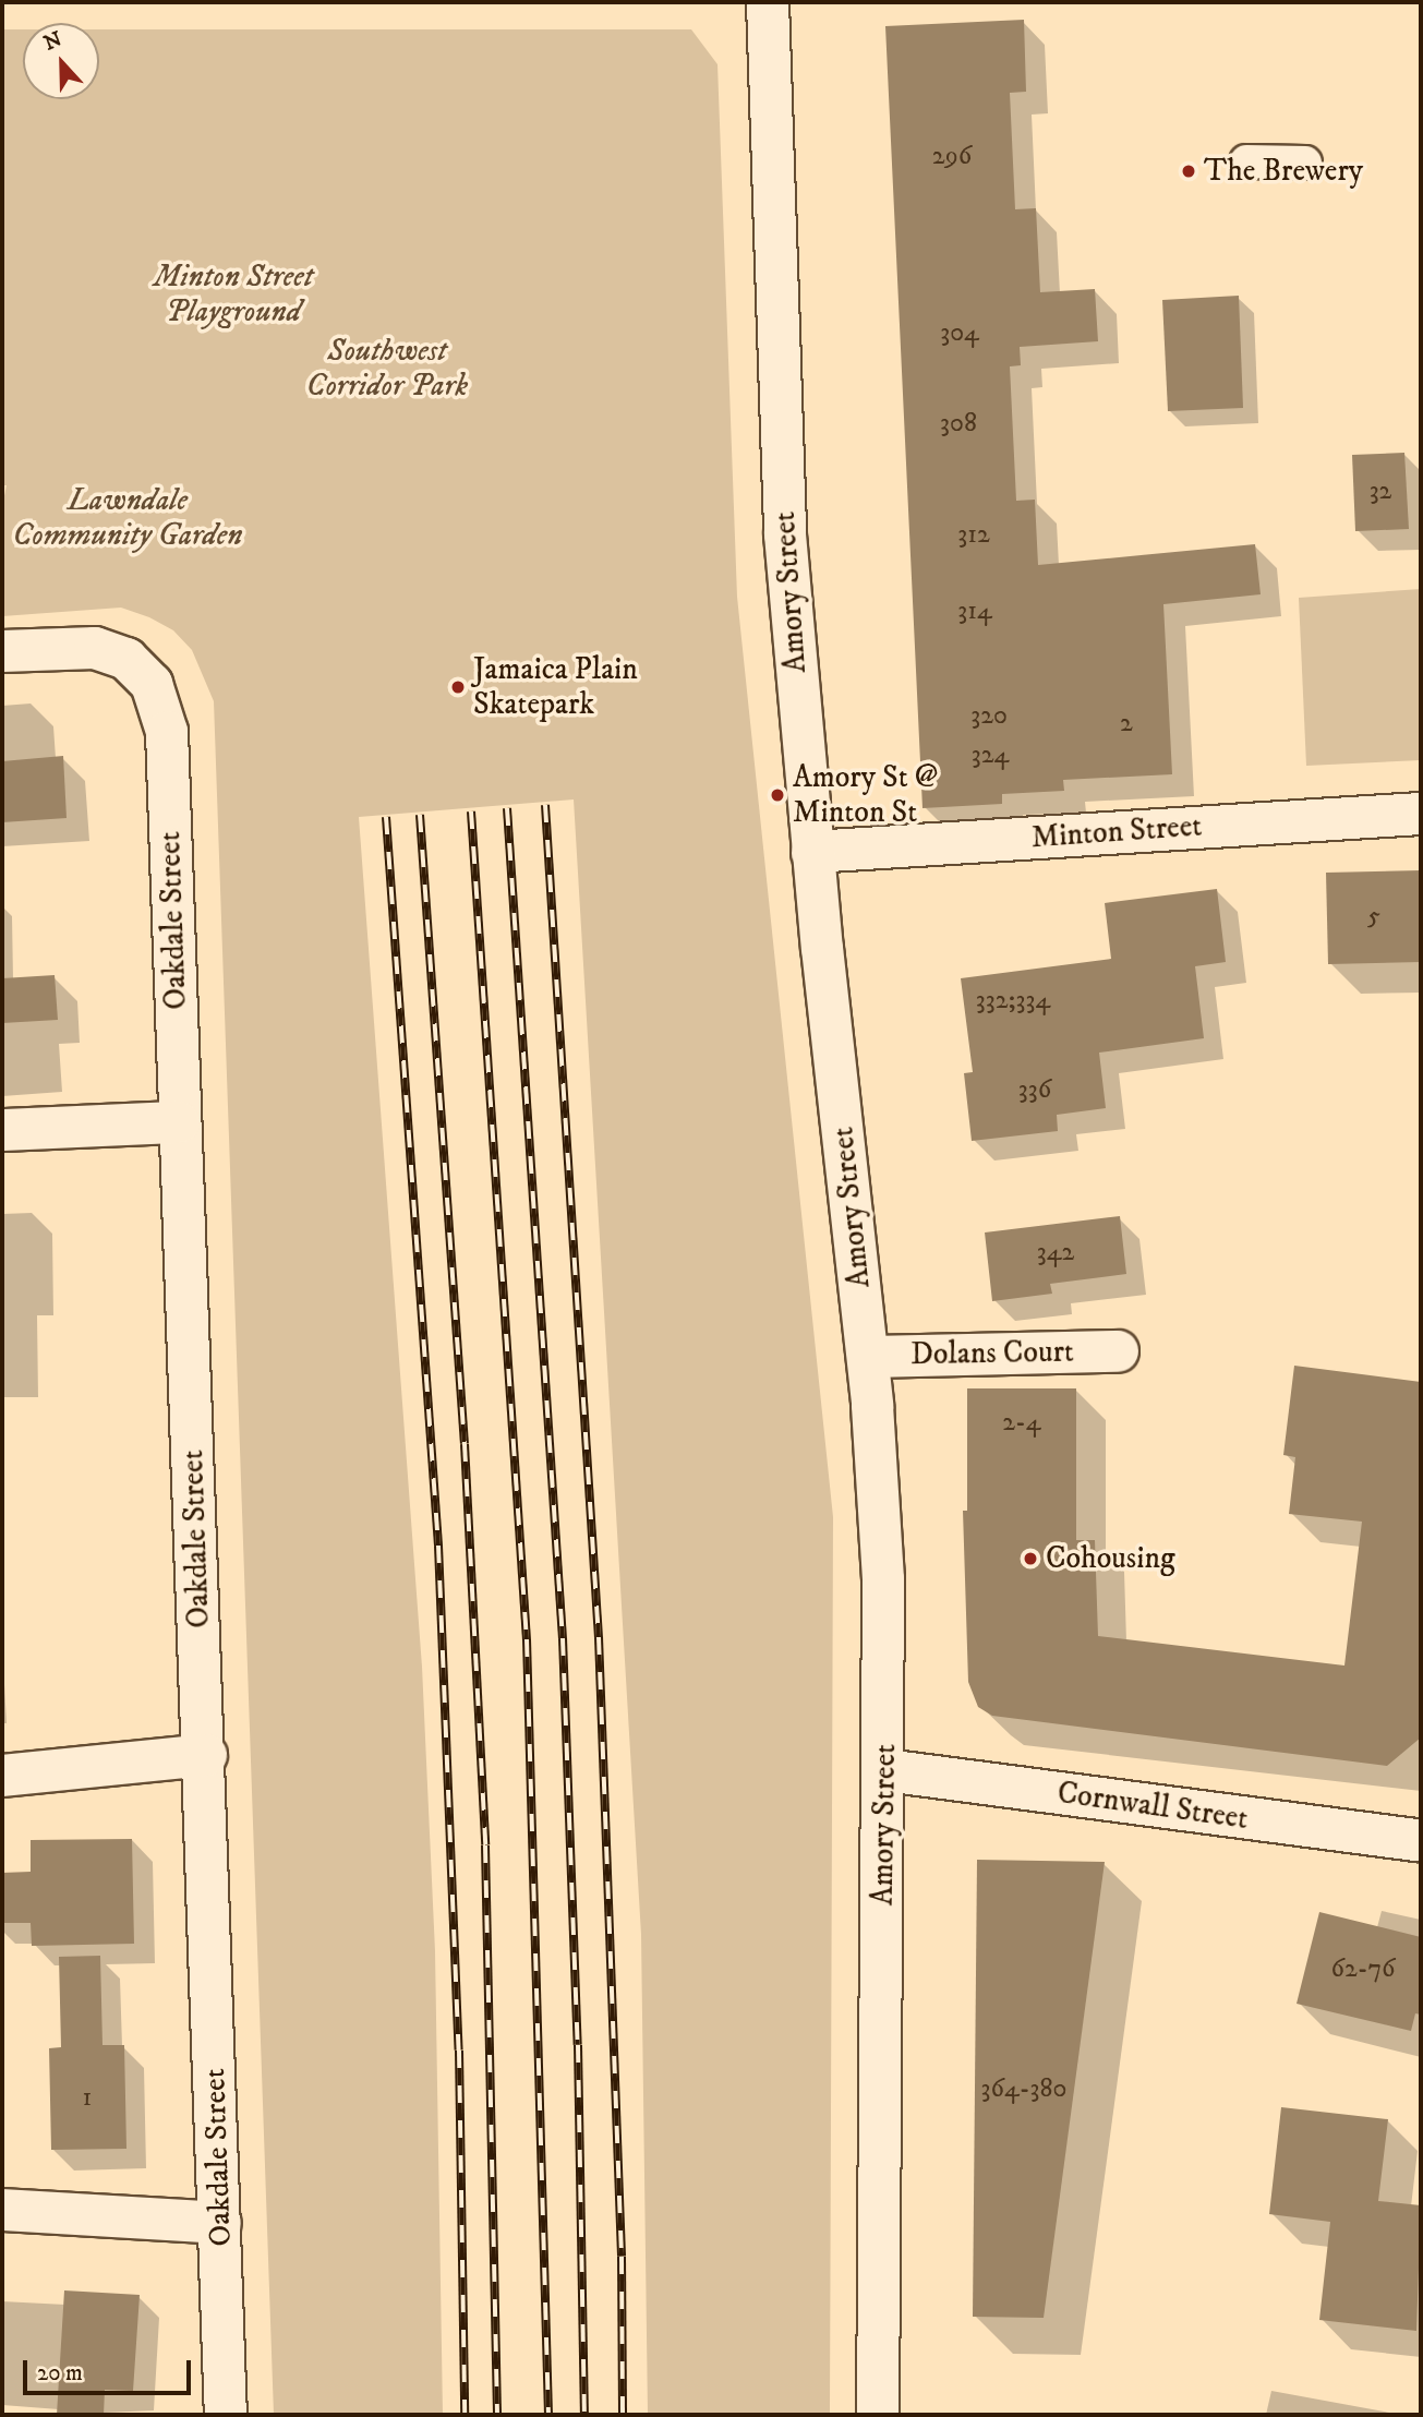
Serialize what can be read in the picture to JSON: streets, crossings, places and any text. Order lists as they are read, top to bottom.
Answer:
{
  "streets": {
    "street": [
      "Amory Street",
      "Minton Street",
      "Oakdale Street",
      "Dolans Court",
      "Cornwall Street"
    ]
  },
  "crossings": [
    ["Amory Street", "Minton Street"],
    ["Amory Street", "Dolans Court"],
    ["Amory Street", "Cornwall Street"]
  ],
  "parks": ["Minton Street Playground", "Southwest Corridor Park", "Lawndale Community Garden"],
  "places": [
    "The Brewery",
    "Jamaica Plain Skatepark",
    "Amory St @ Minton St",
    "Cohousing"
  ],
  "house_numbers": [
    "296",
    "304",
    "308",
    "32",
    "312",
    "314",
    "320",
    "2",
    "324",
    "5",
    "332;334",
    "336",
    "342",
    "2-4",
    "62-76",
    "364-380",
    "1"
  ],
  "scale_bar": "20 m",
  "north": "top"
}
